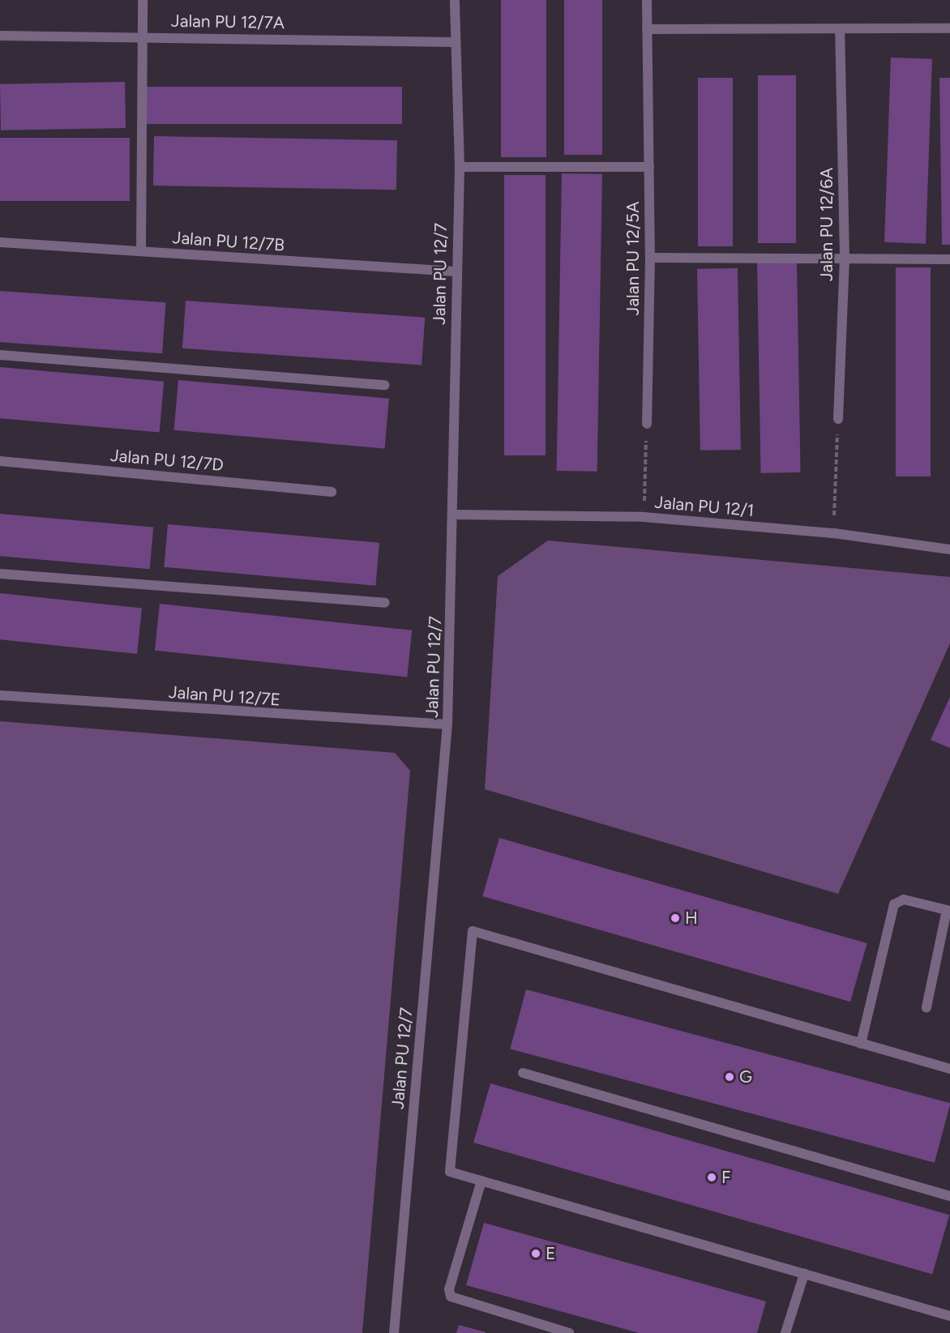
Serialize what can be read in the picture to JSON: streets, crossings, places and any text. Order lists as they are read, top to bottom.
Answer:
{
  "streets": {
    "street": [
      "Jalan PU 12/7A",
      "Jalan PU 12/6A",
      "Jalan PU 12/7B",
      "Jalan PU 12/5A",
      "Jalan PU 12/7",
      "Jalan PU 12/7D",
      "Jalan PU 12/1",
      "Jalan PU 12/7E"
    ]
  },
  "crossings": [
    ["Jalan PU 12/7A", "Jalan PU 12/7"],
    ["Jalan PU 12/7B", "Jalan PU 12/7"],
    ["Jalan PU 12/7", "Jalan PU 12/1"],
    ["Jalan PU 12/7", "Jalan PU 12/7E"]
  ],
  "places": [
    "H",
    "G",
    "F",
    "E"
  ]
}
